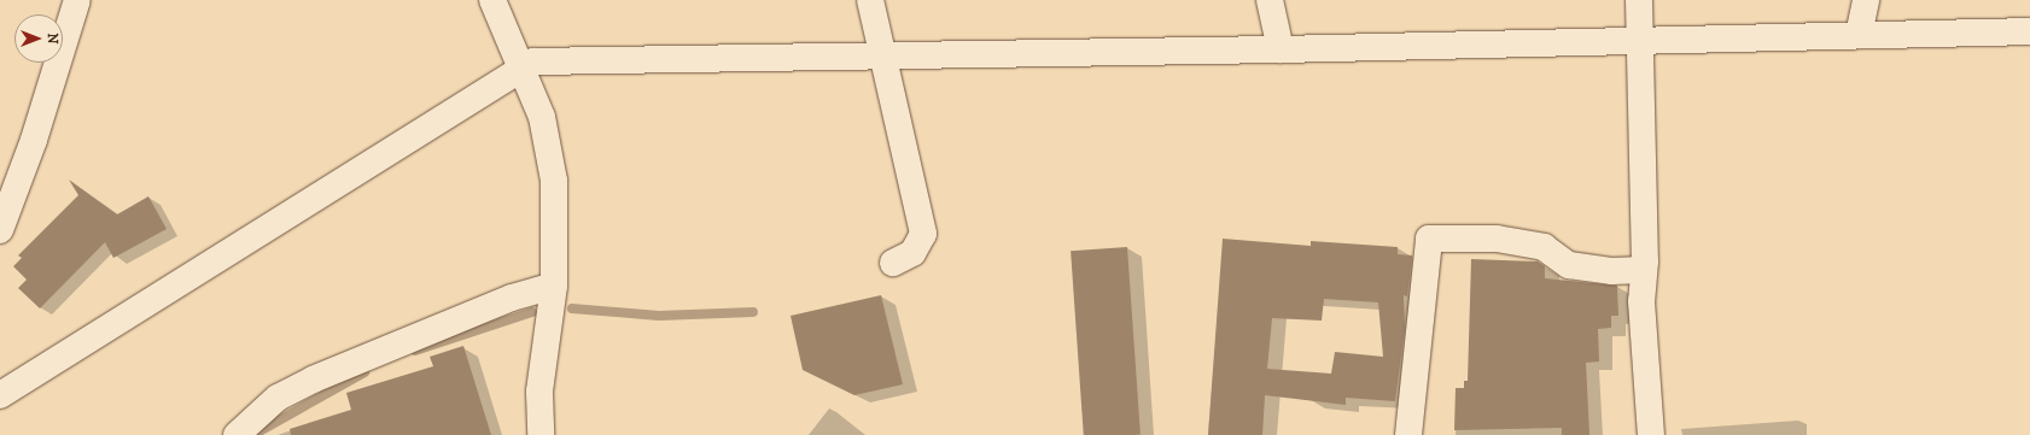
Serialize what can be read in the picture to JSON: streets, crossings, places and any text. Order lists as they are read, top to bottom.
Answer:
{
  "north": "right"
}
